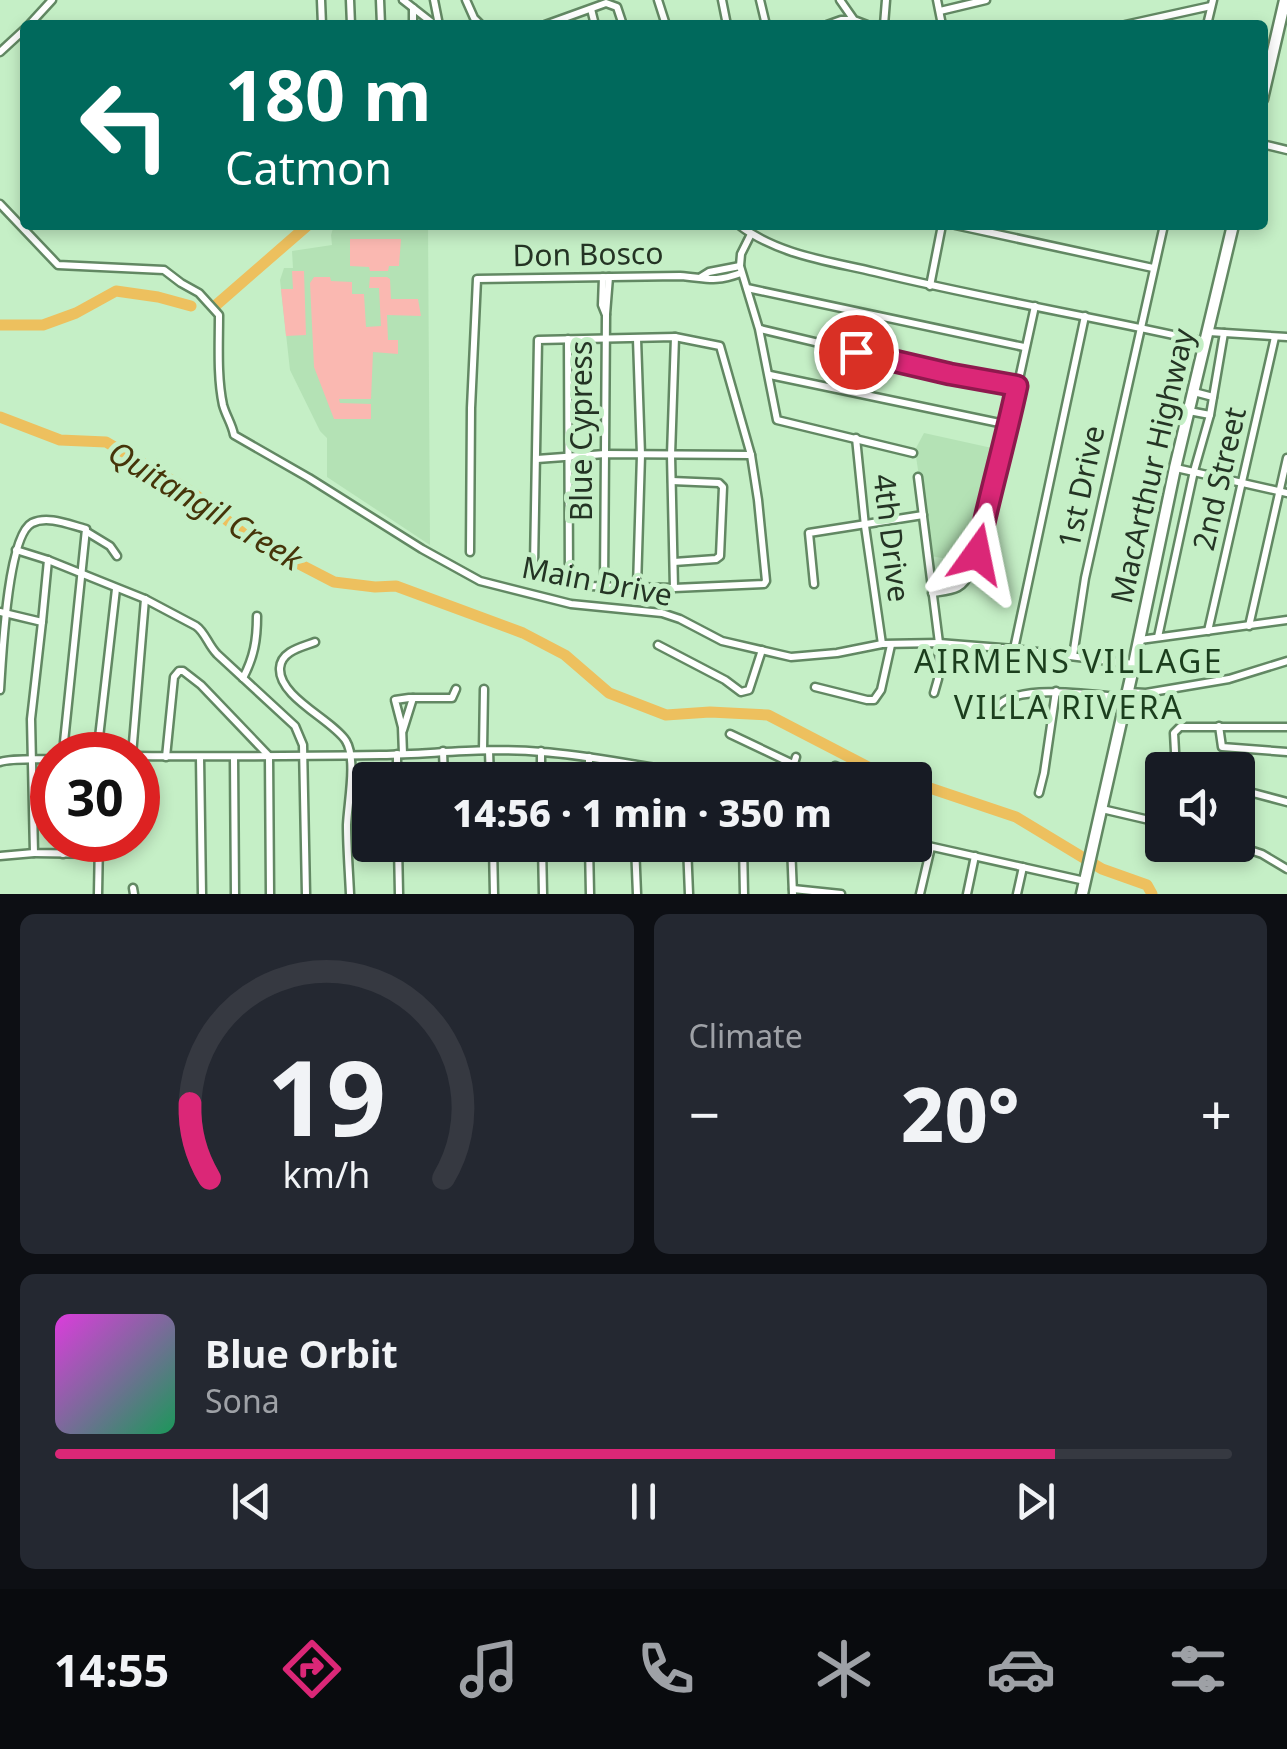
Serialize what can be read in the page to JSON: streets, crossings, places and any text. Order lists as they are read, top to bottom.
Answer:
{
  "streets": {
    "highway": ["MacArthur Highway"],
    "street": [
      "Don Bosco",
      "Blue Cypress",
      "2nd Street",
      "1st Drive",
      "4th Drive",
      "Main Drive"
    ]
  },
  "crossings": [
    ["Don Bosco", "Blue Cypress"],
    ["MacArthur Highway", "Main Drive"],
    ["1st Drive", "Main Drive"],
    ["4th Drive", "Main Drive"]
  ],
  "districts": ["AIRMENS VILLAGE", "VILLA RIVERA"],
  "water": ["Quitangil Creek"],
  "page": {
    "turn": ["180 m", "Catmon"],
    "limit": "30",
    "trip": "14:56 · 1 min · 350 m",
    "tile": "Climate",
    "heat": ["−", "20°", "+"],
    "song": ["Blue Orbit", "Sona"],
    "tabs": "14:55",
    "gauge": ["19", "km/h"]
  }
}
